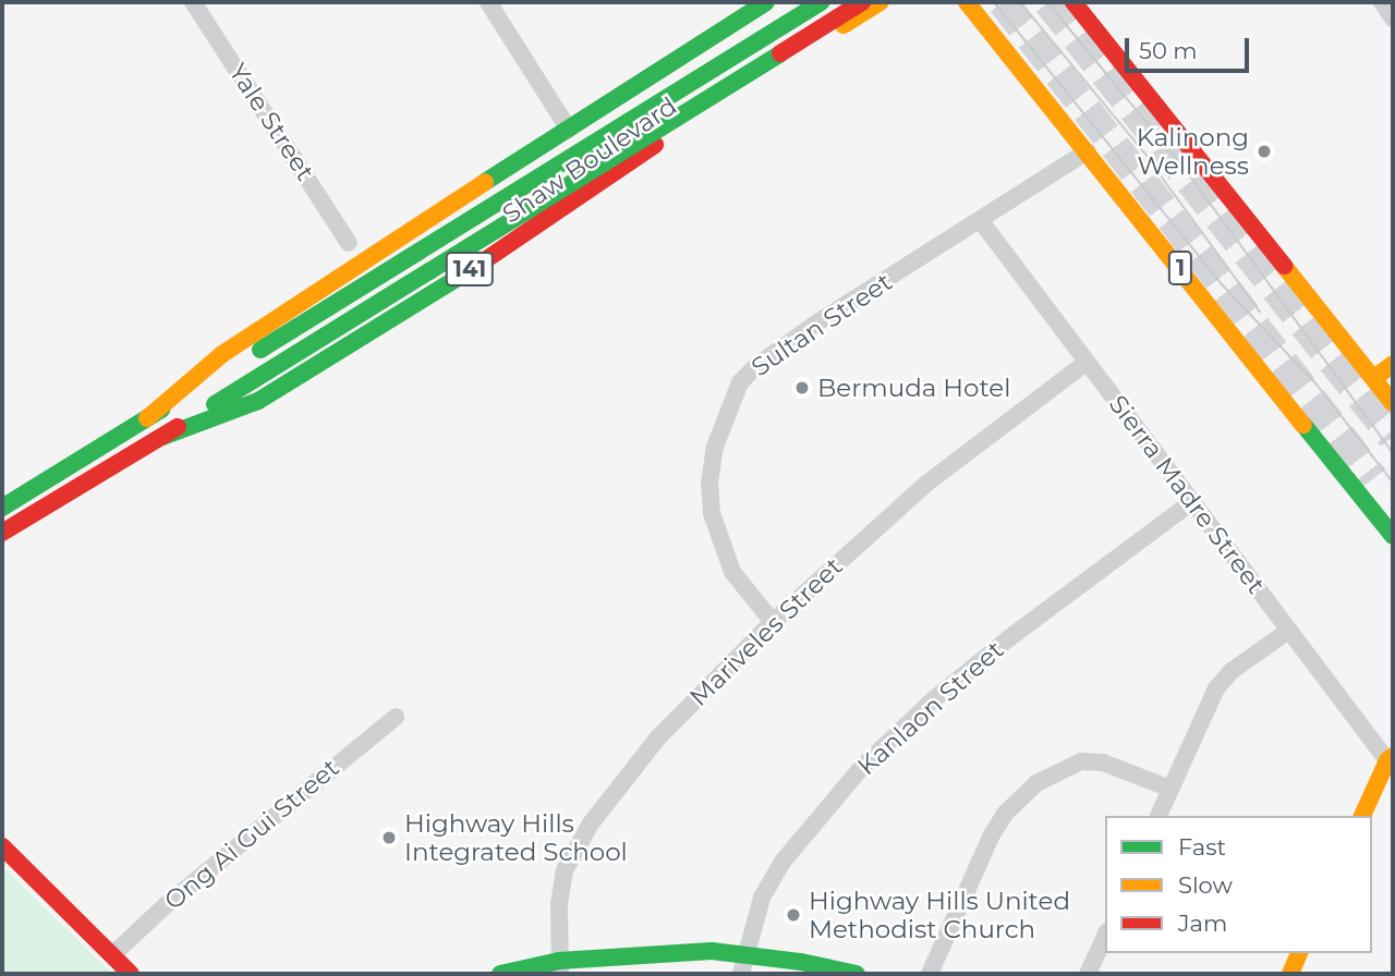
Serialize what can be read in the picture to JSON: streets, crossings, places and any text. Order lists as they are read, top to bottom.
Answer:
{
  "streets": {
    "main road": ["Shaw Boulevard", "1", "141"],
    "street": [
      "Yale Street",
      "Sultan Street",
      "Sierra Madre Street",
      "Mariveles Street",
      "Kanlaon Street",
      "Ong Ai Gui Street"
    ]
  },
  "crossings": [
    ["1", "Sultan Street"],
    ["Sultan Street", "Sierra Madre Street"],
    ["Sultan Street", "Mariveles Street"],
    ["Sierra Madre Street", "Mariveles Street"],
    ["Sierra Madre Street", "Kanlaon Street"]
  ],
  "places": [
    "Kalinong Wellness",
    "Bermuda Hotel",
    "Highway Hills Integrated School",
    "Highway Hills United Methodist Church"
  ],
  "legend": ["Fast", "Slow", "Jam"],
  "scale_bar": "50 m"
}
